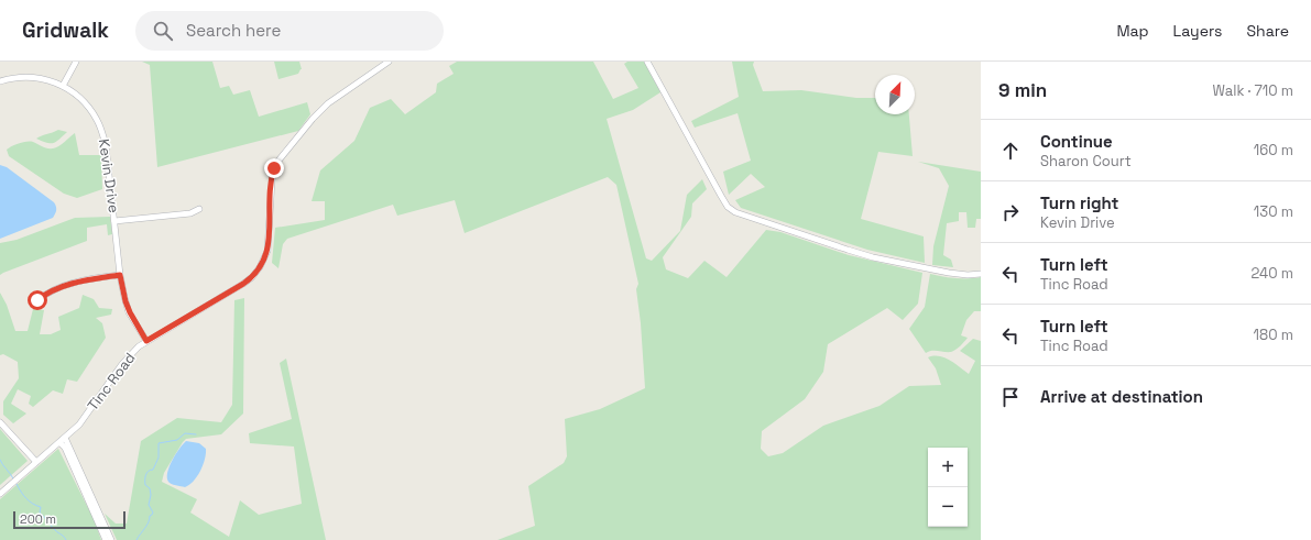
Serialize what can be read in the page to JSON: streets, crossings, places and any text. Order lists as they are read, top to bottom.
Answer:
{
  "streets": {
    "street": ["Kevin Drive", "Tinc Road"]
  },
  "crossings": [
    ["Kevin Drive", "Tinc Road"]
  ],
  "scale_bar": "200 m",
  "north": "top right",
  "page": {
    "header": "Gridwalk",
    "search": "Search here",
    "nav": ["Map", "Layers", "Share"],
    "heading": ["9 min", "Walk · 710 m"],
    "list": [
      ["Continue", "Sharon Court", "160 m"],
      ["Turn right", "Kevin Drive", "130 m"],
      ["Turn left", "Tinc Road", "240 m"],
      ["Turn left", "Tinc Road", "180 m"],
      "Arrive at destination"
    ],
    "map_buttons": ["+", "−"],
    "scale": "200 m"
  }
}
